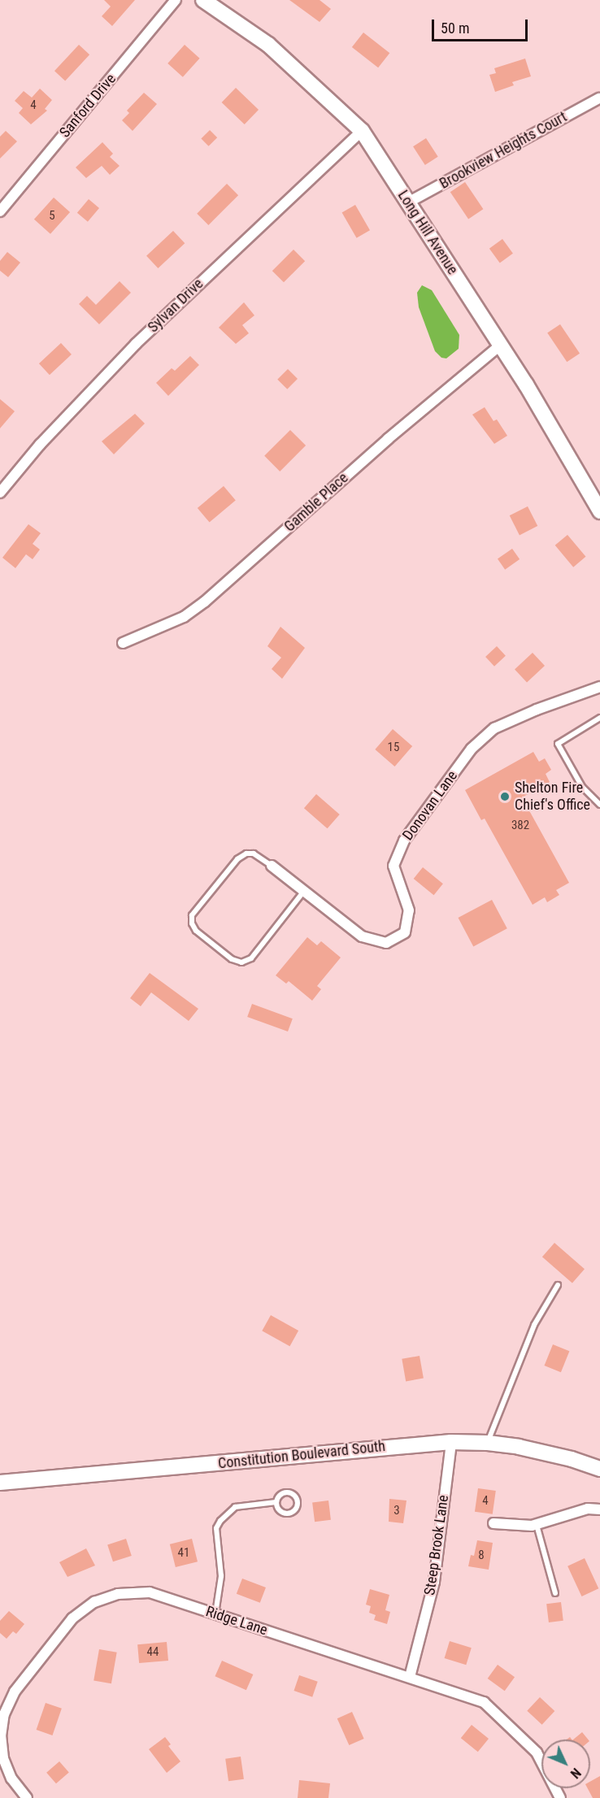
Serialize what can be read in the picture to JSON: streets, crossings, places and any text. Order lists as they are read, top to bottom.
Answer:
{
  "streets": {
    "street": [
      "Sanford Drive",
      "Brookview Heights Court",
      "Long Hill Avenue",
      "Sylvan Drive",
      "Gamble Place",
      "Donovan Lane",
      "Constitution Boulevard South",
      "Steep Brook Lane",
      "Ridge Lane"
    ]
  },
  "crossings": [
    ["Brookview Heights Court", "Long Hill Avenue"],
    ["Long Hill Avenue", "Sylvan Drive"],
    ["Long Hill Avenue", "Gamble Place"],
    ["Constitution Boulevard South", "Steep Brook Lane"],
    ["Steep Brook Lane", "Ridge Lane"]
  ],
  "places": ["Shelton Fire Chief's Office"],
  "house_numbers": [
    "4",
    "5",
    "15",
    "382",
    "4",
    "3",
    "41",
    "8",
    "44"
  ],
  "scale_bar": "50 m",
  "north": "bottom right"
}
